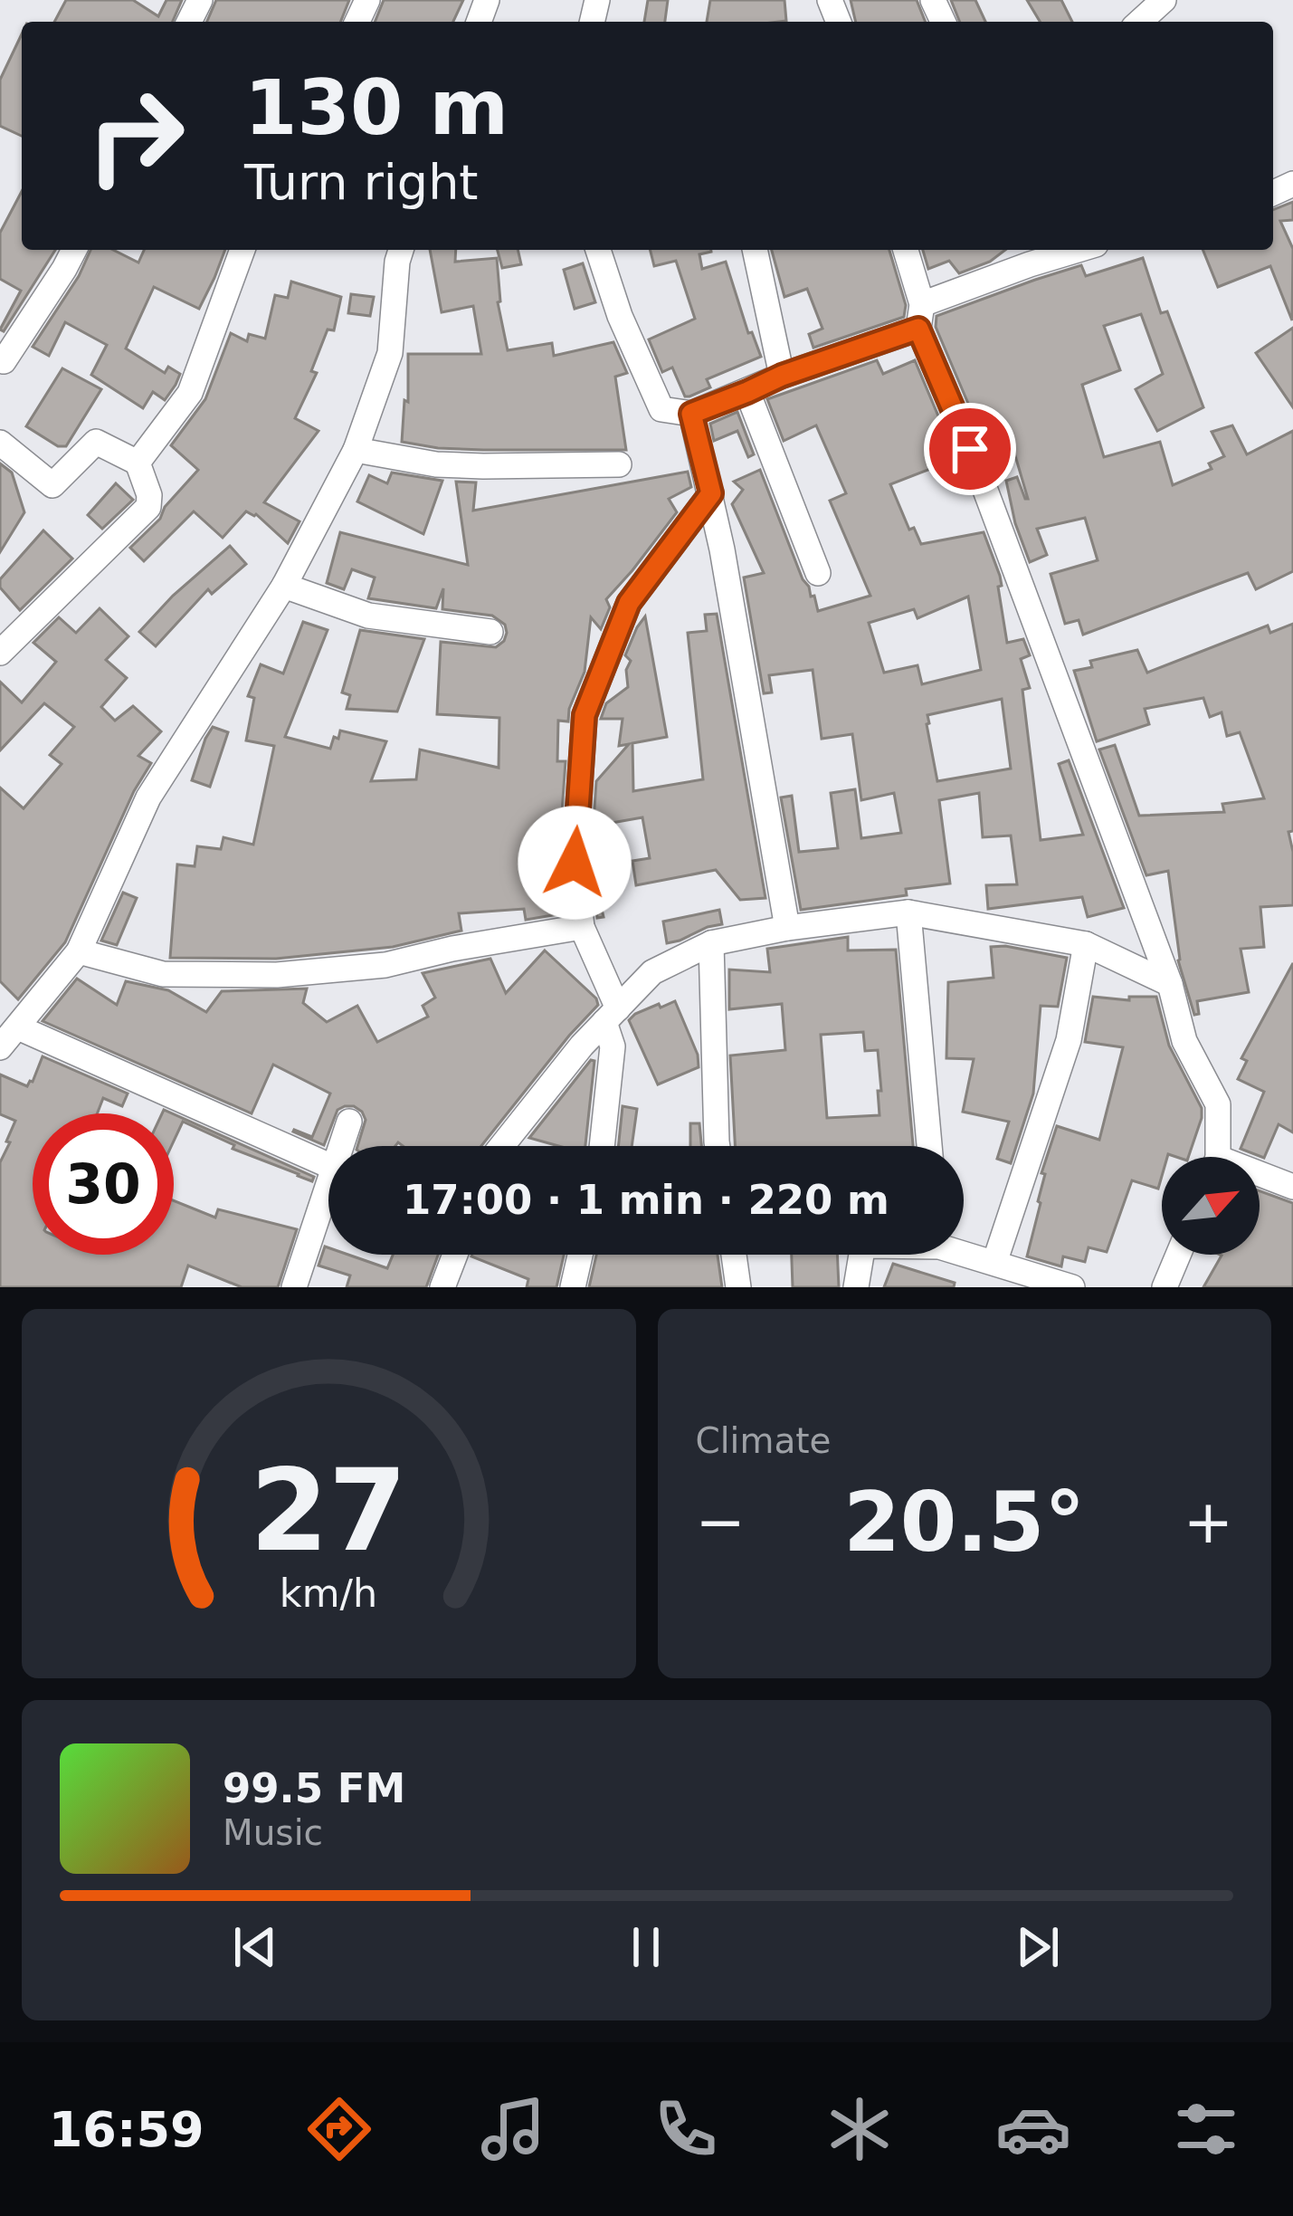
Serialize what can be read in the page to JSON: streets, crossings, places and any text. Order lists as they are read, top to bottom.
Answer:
{
  "north": "top right",
  "page": {
    "turn": ["130 m", "Turn right"],
    "limit": "30",
    "trip": "17:00 · 1 min · 220 m",
    "tile": "Climate",
    "heat": ["−", "20.5°", "+"],
    "song": ["99.5 FM", "Music"],
    "tabs": "16:59",
    "gauge": ["27", "km/h"]
  }
}
